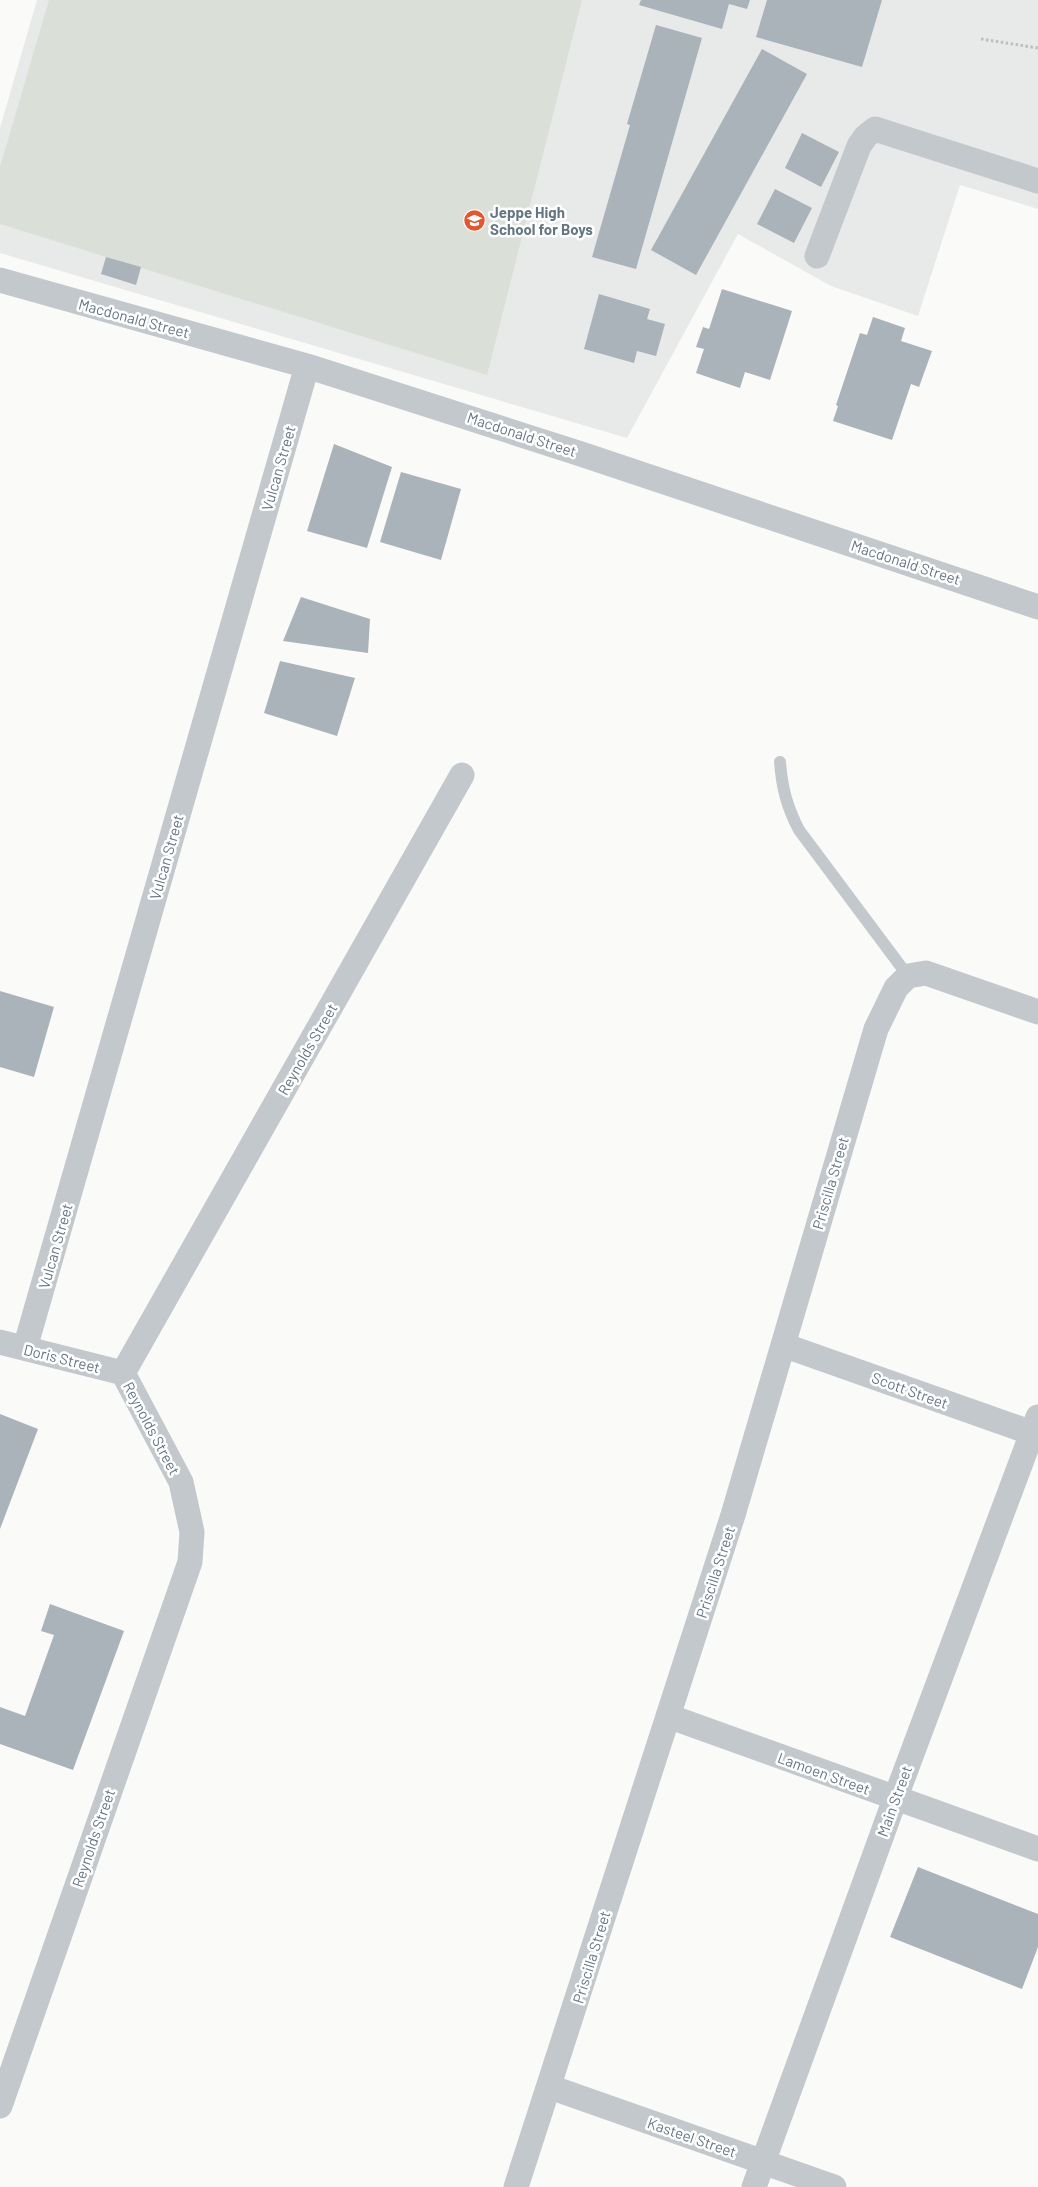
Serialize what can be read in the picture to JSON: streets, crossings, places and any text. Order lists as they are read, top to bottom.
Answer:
{
  "streets": {
    "street": [
      "Macdonald Street",
      "Vulcan Street",
      "Reynolds Street",
      "Priscilla Street",
      "Doris Street",
      "Scott Street",
      "Lamoen Street",
      "Main Street",
      "Kasteel Street"
    ]
  },
  "crossings": [
    ["Macdonald Street", "Vulcan Street"],
    ["Vulcan Street", "Doris Street"],
    ["Reynolds Street", "Doris Street"],
    ["Priscilla Street", "Scott Street"],
    ["Priscilla Street", "Lamoen Street"],
    ["Priscilla Street", "Kasteel Street"],
    ["Scott Street", "Main Street"],
    ["Lamoen Street", "Main Street"],
    ["Main Street", "Kasteel Street"]
  ],
  "places": {
    "school or university": ["Jeppe High School for Boys"]
  }
}
